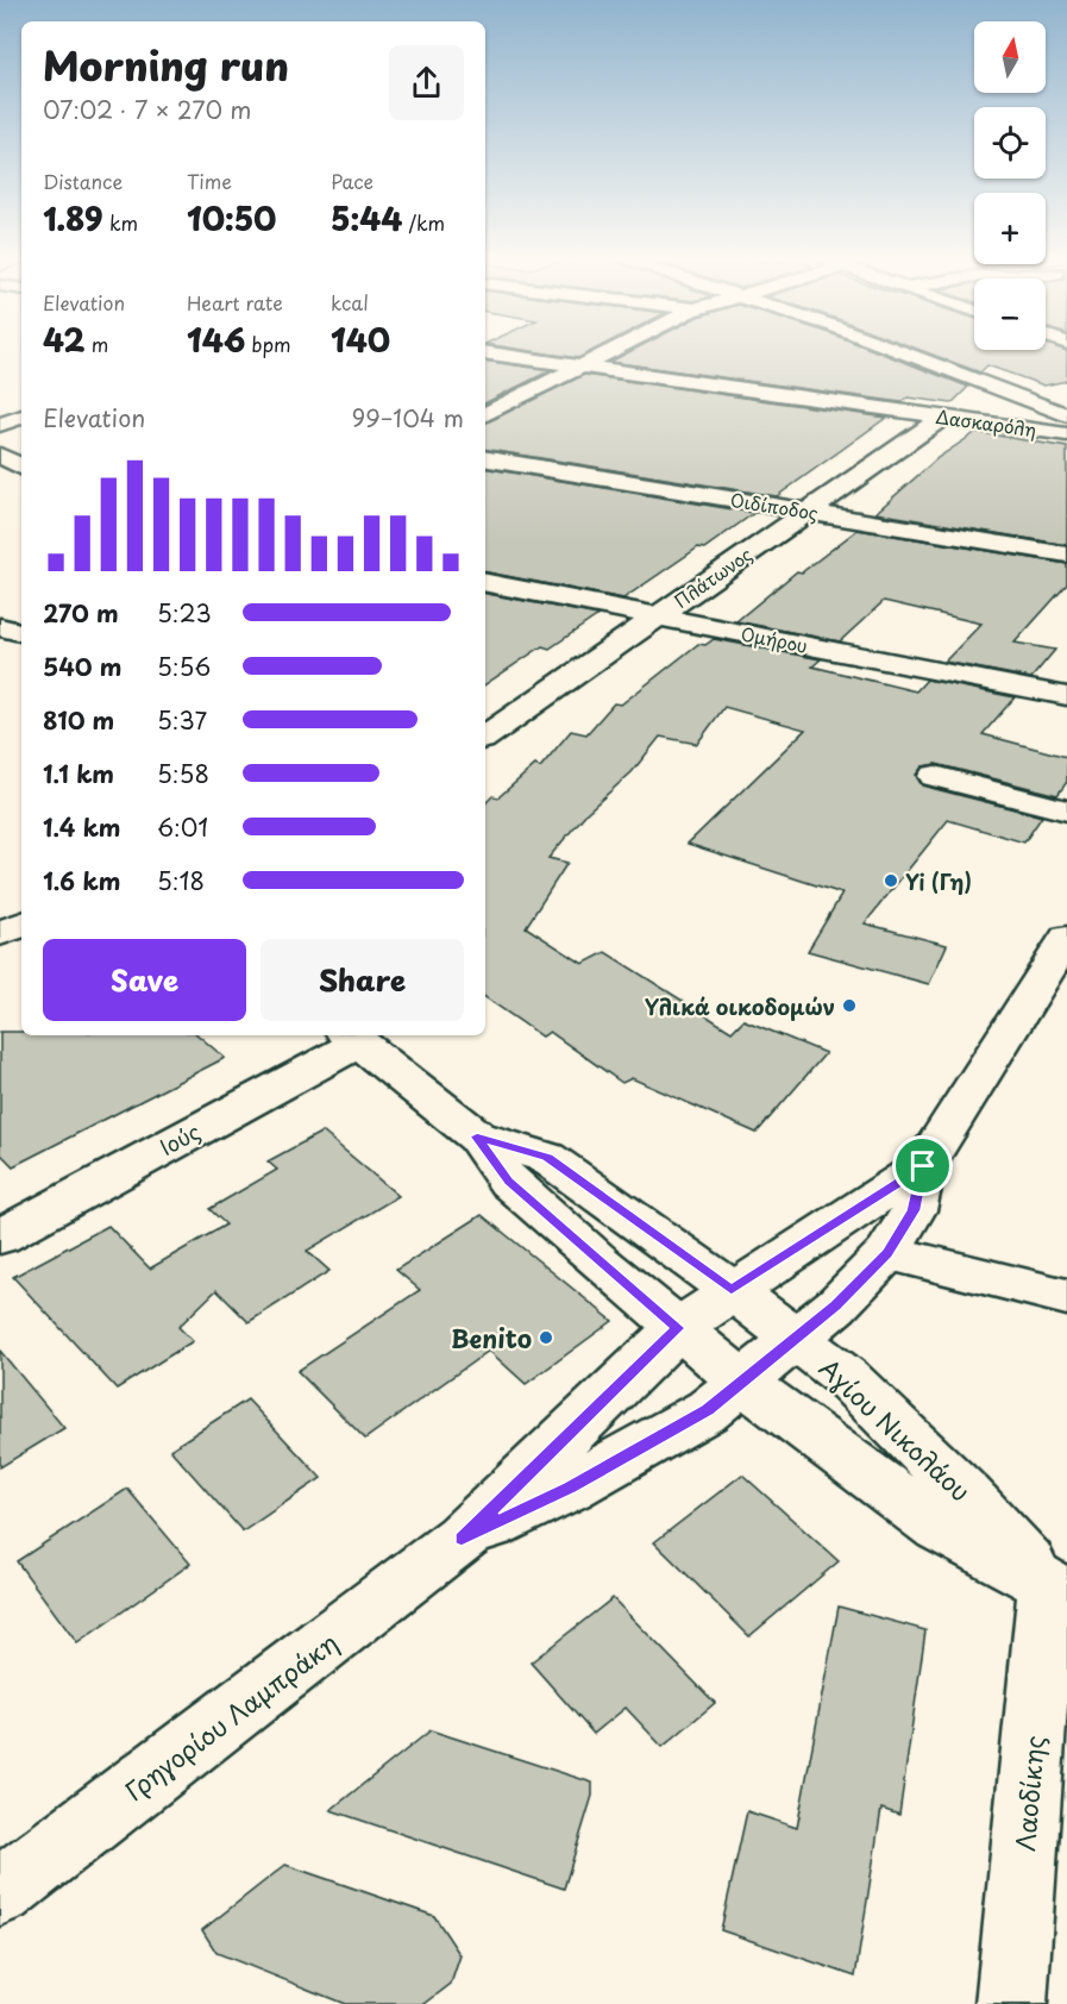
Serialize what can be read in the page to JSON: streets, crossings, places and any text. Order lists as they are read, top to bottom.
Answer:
{
  "streets": {
    "street": [
      "Δασκαρόλη",
      "Οιδίποδος",
      "Πλάτωνος",
      "Ομήρου",
      "Ιούς",
      "Αγίου Νικολάου",
      "Γρηγορίου Λαμπράκη",
      "Λαοδίκης"
    ]
  },
  "crossings": [
    ["Δασκαρόλη", "Πλάτωνος"],
    ["Οιδίποδος", "Πλάτωνος"],
    ["Πλάτωνος", "Ομήρου"],
    ["Ιούς", "Αγίου Νικολάου"],
    ["Αγίου Νικολάου", "Γρηγορίου Λαμπράκη"],
    ["Αγίου Νικολάου", "Λαοδίκης"]
  ],
  "places": ["Yi (Γη)", "Υλικά οικοδομών", "Benito"],
  "north": "top",
  "page": {
    "map_buttons": ["+", "−"],
    "heading": ["Morning run", "07:02 · 7 × 270 m"],
    "stats": [
      ["Distance", "1.89 km"],
      ["Time", "10:50"],
      ["Pace", "5:44 /km"],
      ["Elevation", "42 m"],
      ["Heart rate", "146 bpm"],
      ["kcal", "140"]
    ],
    "chart": ["Elevation", "99–104 m"],
    "list": [
      {
        "name": "270 m",
        "note": "5:23"
      },
      {
        "name": "540 m",
        "note": "5:56"
      },
      {
        "name": "810 m",
        "note": "5:37"
      },
      {
        "name": "1.1 km",
        "note": "5:58"
      },
      {
        "name": "1.4 km",
        "note": "6:01"
      },
      {
        "name": "1.6 km",
        "note": "5:18"
      }
    ],
    "buttons": ["Save", "Share"]
  }
}
